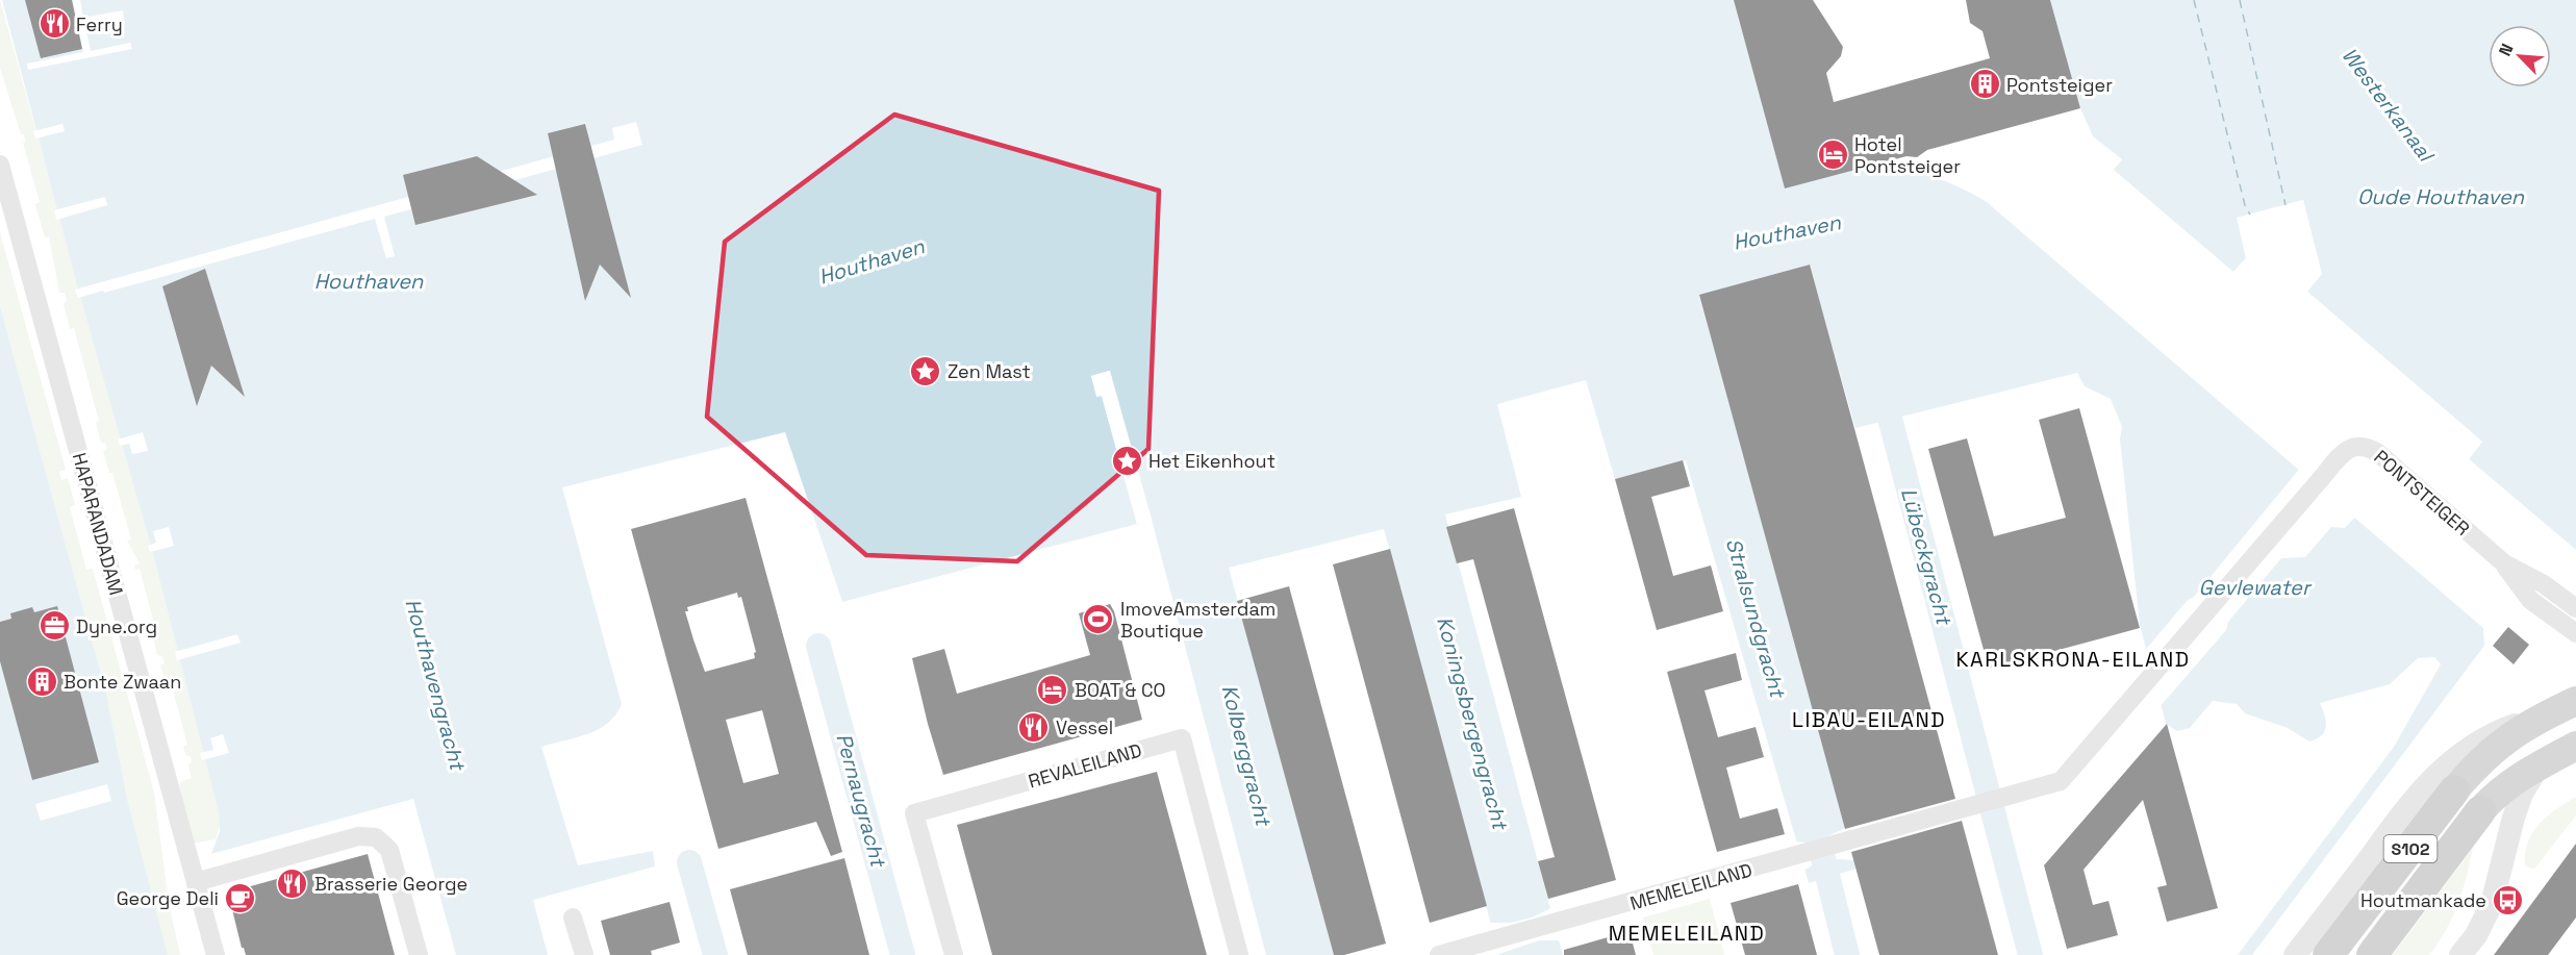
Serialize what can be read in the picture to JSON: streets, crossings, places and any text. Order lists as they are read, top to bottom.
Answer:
{
  "streets": {
    "highway": ["S102"],
    "street": [
      "PONTSTEIGER",
      "HAPARANDADAM",
      "REVALEILAND",
      "MEMELEILAND"
    ]
  },
  "crossings": [
    ["PONTSTEIGER", "MEMELEILAND"]
  ],
  "districts": ["KARLSKRONA-EILAND", "LIBAU-EILAND", "MEMELEILAND"],
  "water": [
    "Westerkanaal",
    "Oude Houthaven",
    "Houthaven",
    "Lübeckgracht",
    "Gevlewater",
    "Stralsundgracht",
    "Houthavengracht",
    "Koningsbergengracht",
    "Kolberggracht",
    "Pernaugracht"
  ],
  "places": {
    "restaurant": ["Ferry", "Vessel", "Brasserie George"],
    "building": ["Pontsteiger", "Bonte Zwaan"],
    "hotel": ["Hotel Pontsteiger", "BOAT & CO"],
    "place": ["Zen Mast", "Het Eikenhout"],
    "sports": ["ImoveAmsterdam Boutique"],
    "office": ["Dyne.org"],
    "cafe": ["George Deli"],
    "bus stop": ["Houtmankade"]
  },
  "north": "top left"
}
